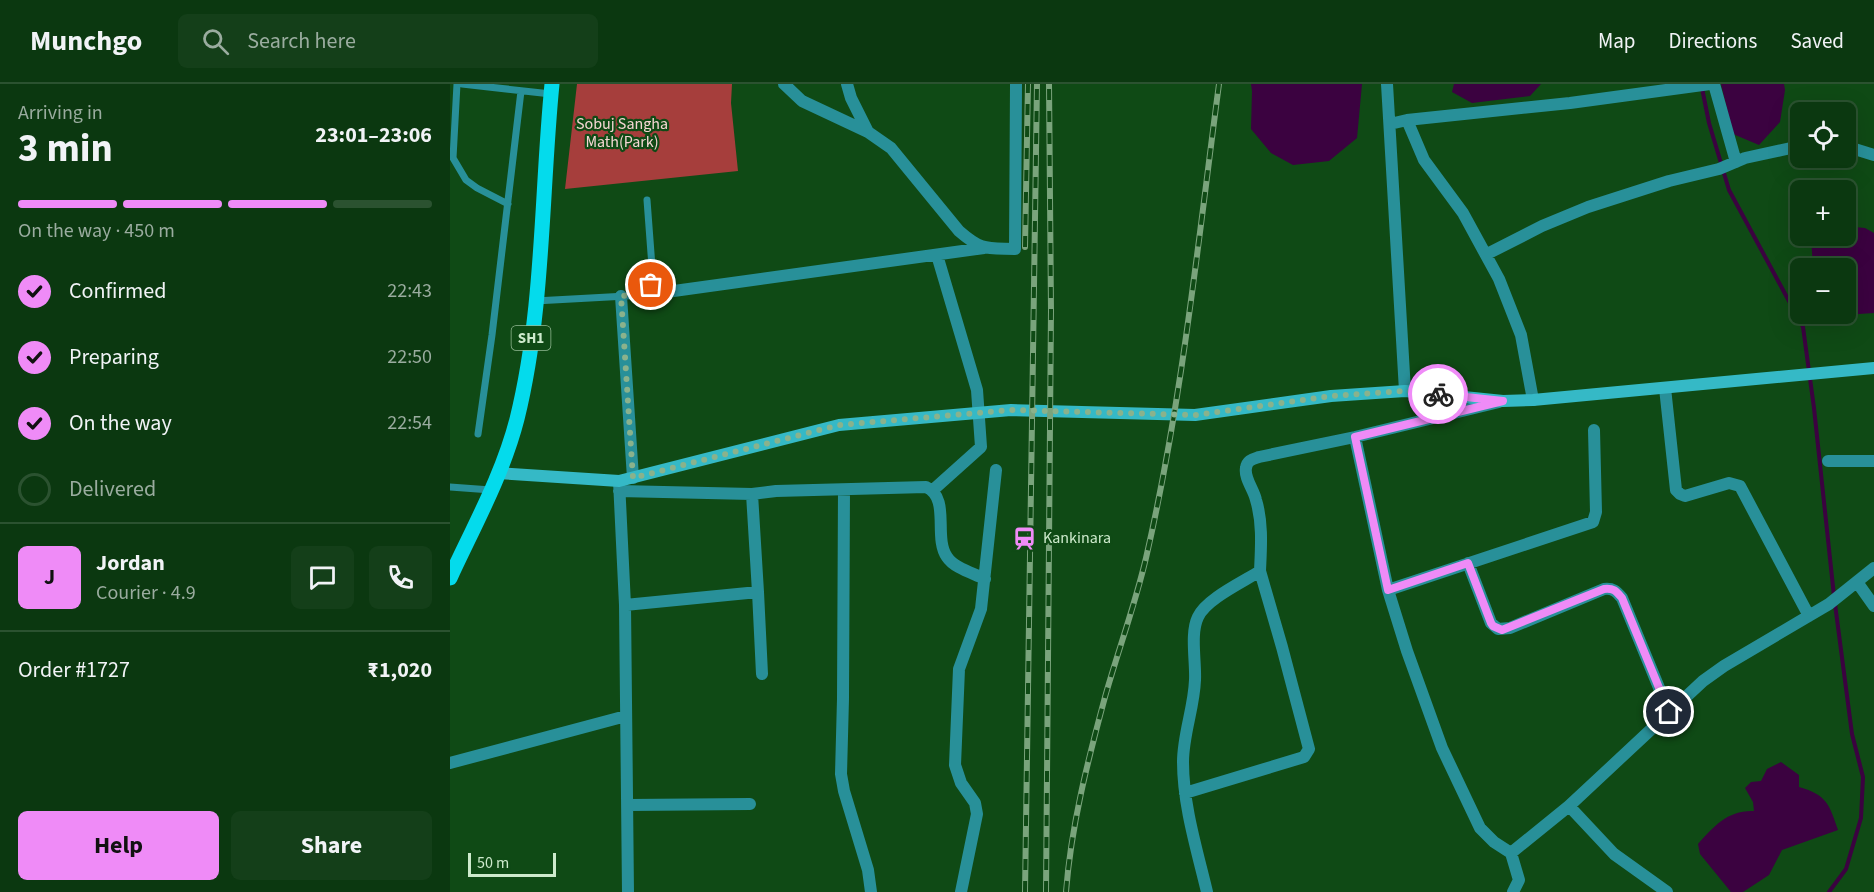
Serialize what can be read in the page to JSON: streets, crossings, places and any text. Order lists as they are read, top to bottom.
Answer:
{
  "streets": {
    "main road": ["SH1"]
  },
  "parks": ["Sobuj Sangha Math(Park)"],
  "places": {
    "station": ["Kankinara"]
  },
  "scale_bar": "50 m",
  "page": {
    "header": "Munchgo",
    "search": "Search here",
    "nav": ["Map", "Directions", "Saved"],
    "heading": ["3 min", "Arriving in", "23:01–23:06"],
    "panel": [
      "Jordan",
      "Courier · 4.9",
      "Order #1727",
      "₹1,020"
    ],
    "map_buttons": ["+", "−"],
    "bar": "On the way · 450 m",
    "list": [
      ["Confirmed", "22:43"],
      ["Preparing", "22:50"],
      ["On the way", "22:54"],
      "Delivered"
    ],
    "round": "J",
    "buttons": ["Help", "Share"],
    "scale": "50 m"
  }
}
